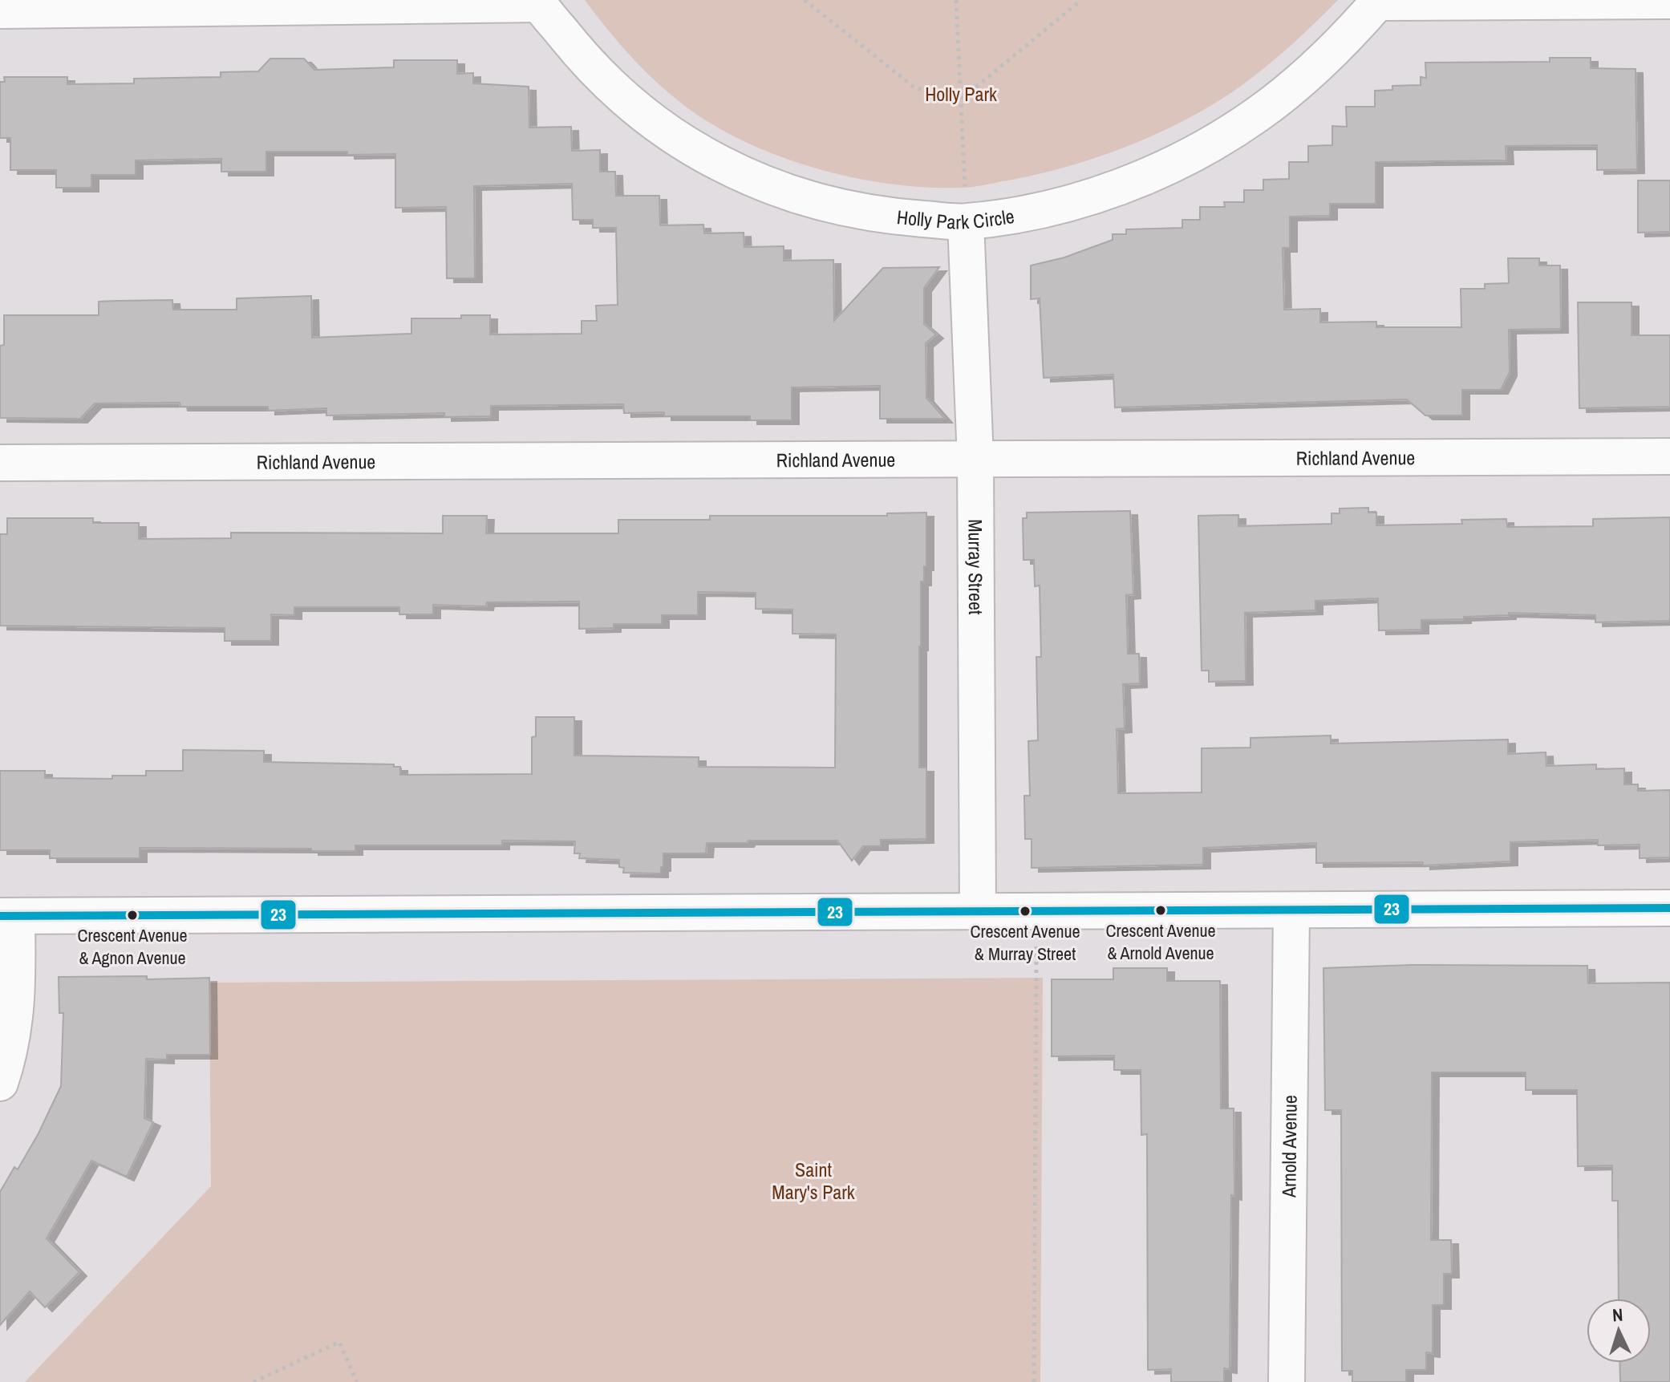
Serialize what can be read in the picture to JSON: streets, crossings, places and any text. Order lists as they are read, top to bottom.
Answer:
{
  "streets": {
    "street": [
      "Holly Park Circle",
      "Richland Avenue",
      "Murray Street",
      "Arnold Avenue"
    ]
  },
  "crossings": [
    ["Holly Park Circle", "Murray Street"],
    ["Richland Avenue", "Murray Street"]
  ],
  "parks": ["Holly Park", "Saint Mary's Park"],
  "places": ["Crescent Avenue & Arnold Avenue", "Crescent Avenue & Murray Street", "Crescent Avenue & Agnon Avenue"],
  "lines": ["transit line 23"],
  "north": "top"
}
